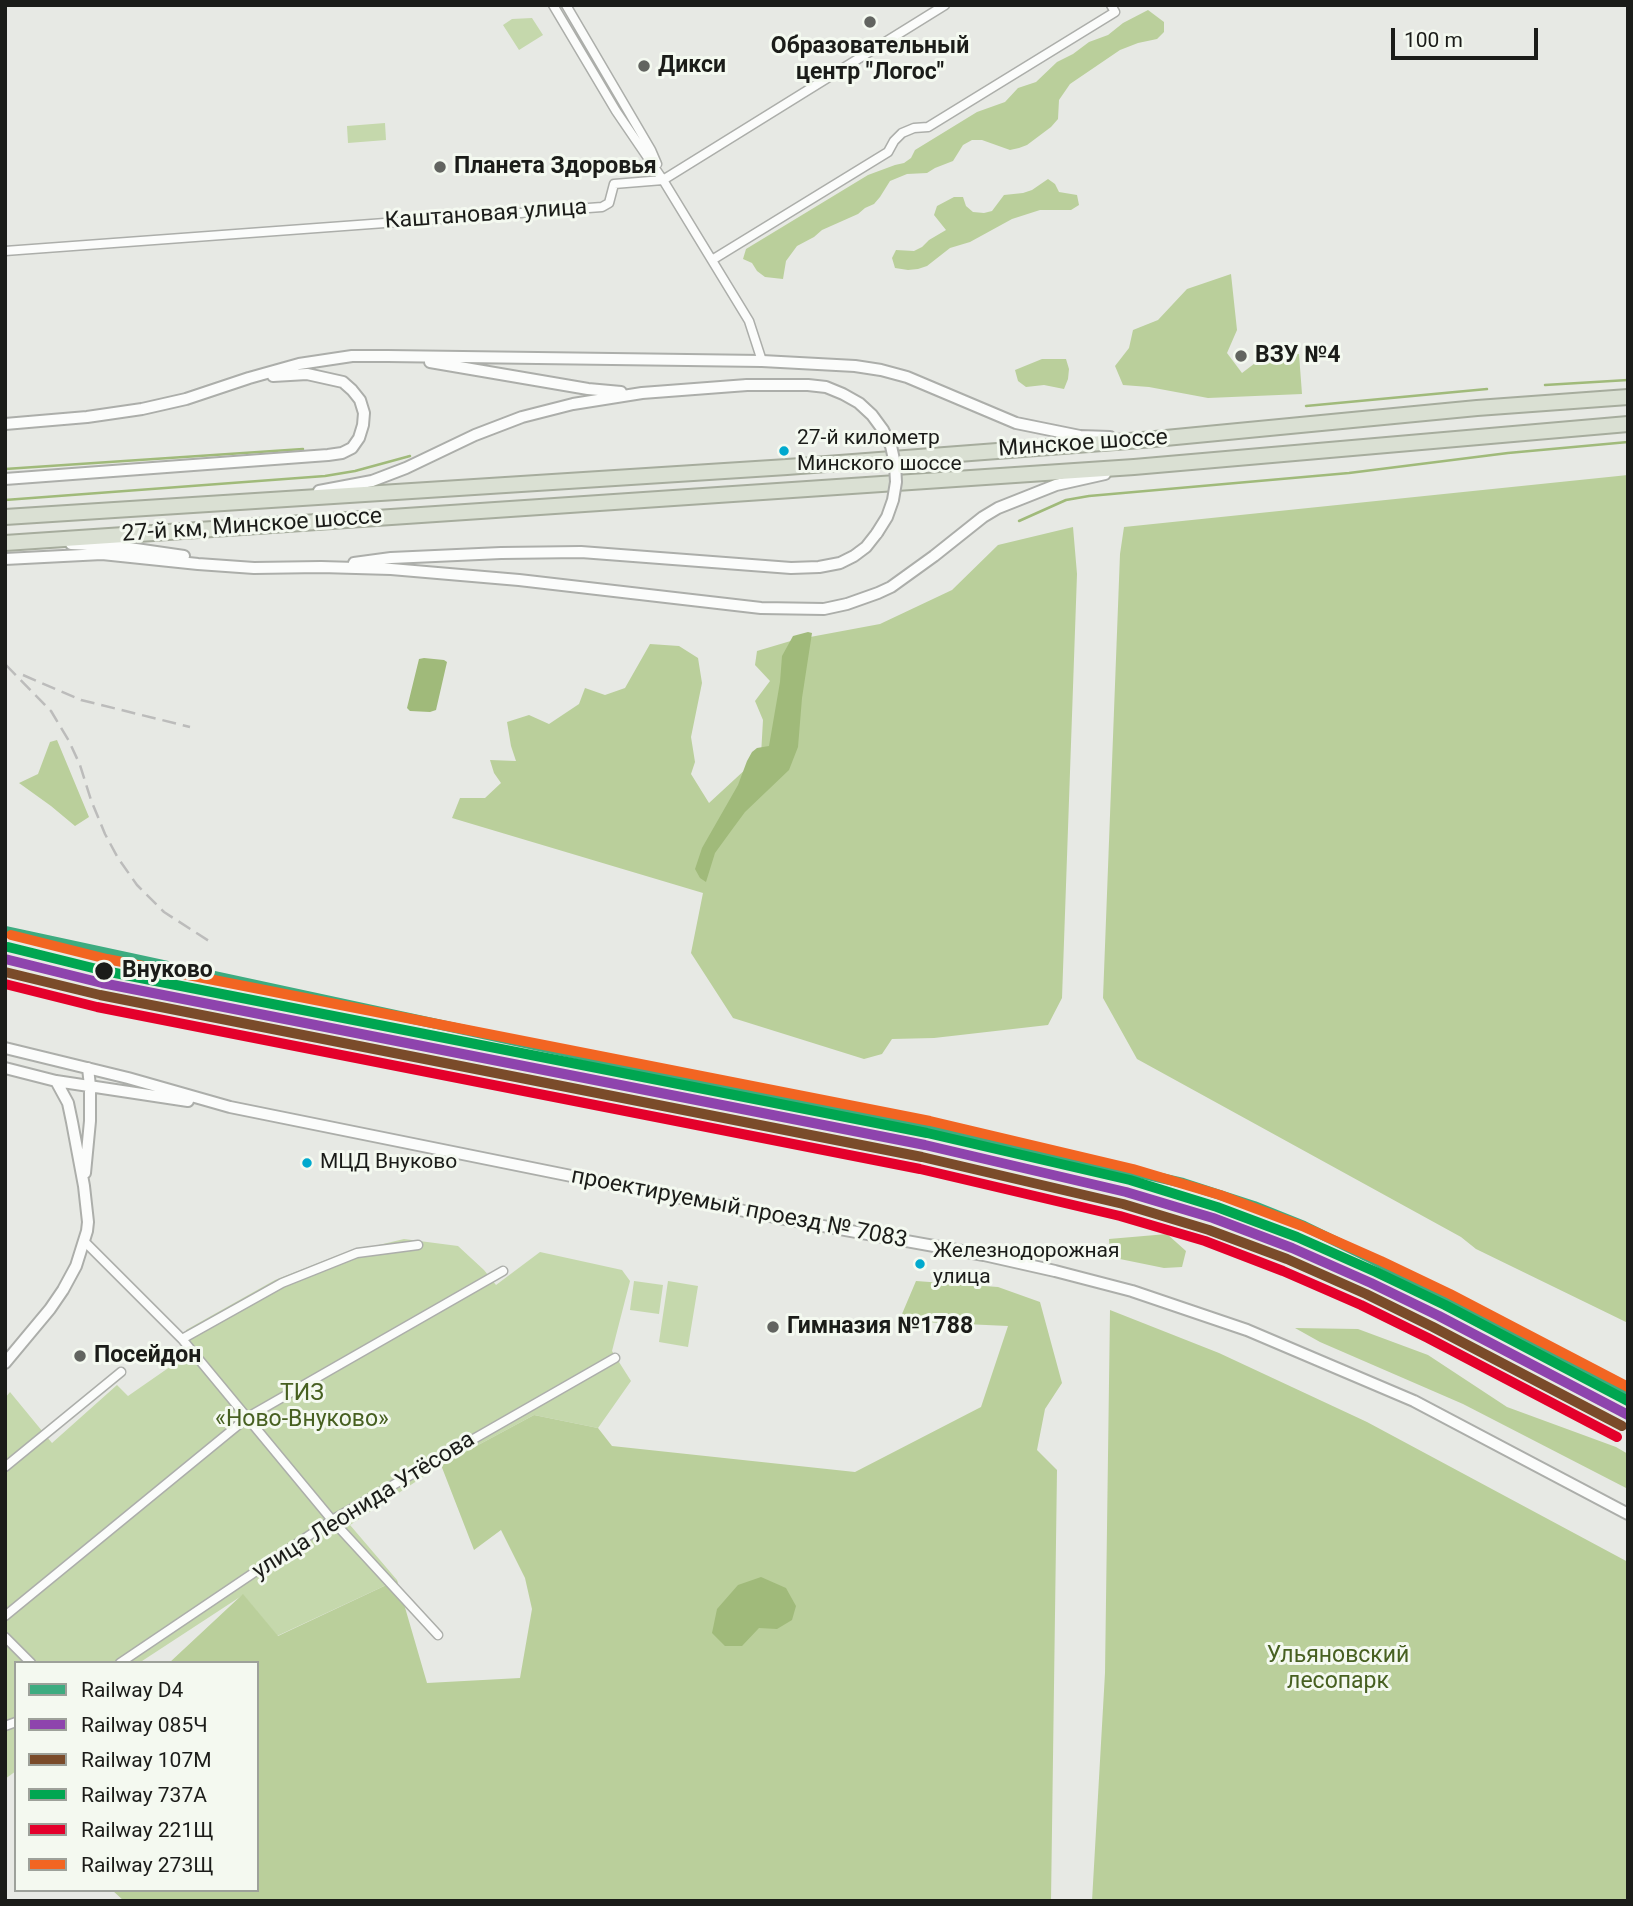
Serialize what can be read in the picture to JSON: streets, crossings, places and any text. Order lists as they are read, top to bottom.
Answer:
{
  "streets": {
    "highway": ["Минское шоссе", "27-й км, Минское шоссе"],
    "main road": ["проектируемый проезд № 7083"],
    "street": ["Каштановая улица", "улица Леонида Утёсова"]
  },
  "crossings": [
    ["Минское шоссе", "27-й км, Минское шоссе"]
  ],
  "parks": ["ТИЗ «Ново-Внуково»", "Ульяновский лесопарк"],
  "places": [
    "Образовательный центр \"Логос\"",
    "Дикси",
    "Планета Здоровья",
    "ВЗУ №4",
    "27-й километр Минского шоссе",
    "Внуково",
    "МЦД Внуково",
    "Железнодорожная улица",
    "Гимназия №1788",
    "Посейдон"
  ],
  "lines": [
    "rail line D4",
    "rail line 273Щ",
    "rail line 737А",
    "rail line 085Ч",
    "rail line 107М",
    "rail line 221Щ"
  ],
  "legend": [
    "Railway D4",
    "Railway 085Ч",
    "Railway 107М",
    "Railway 737А",
    "Railway 221Щ",
    "Railway 273Щ"
  ],
  "scale_bar": "100 m"
}
